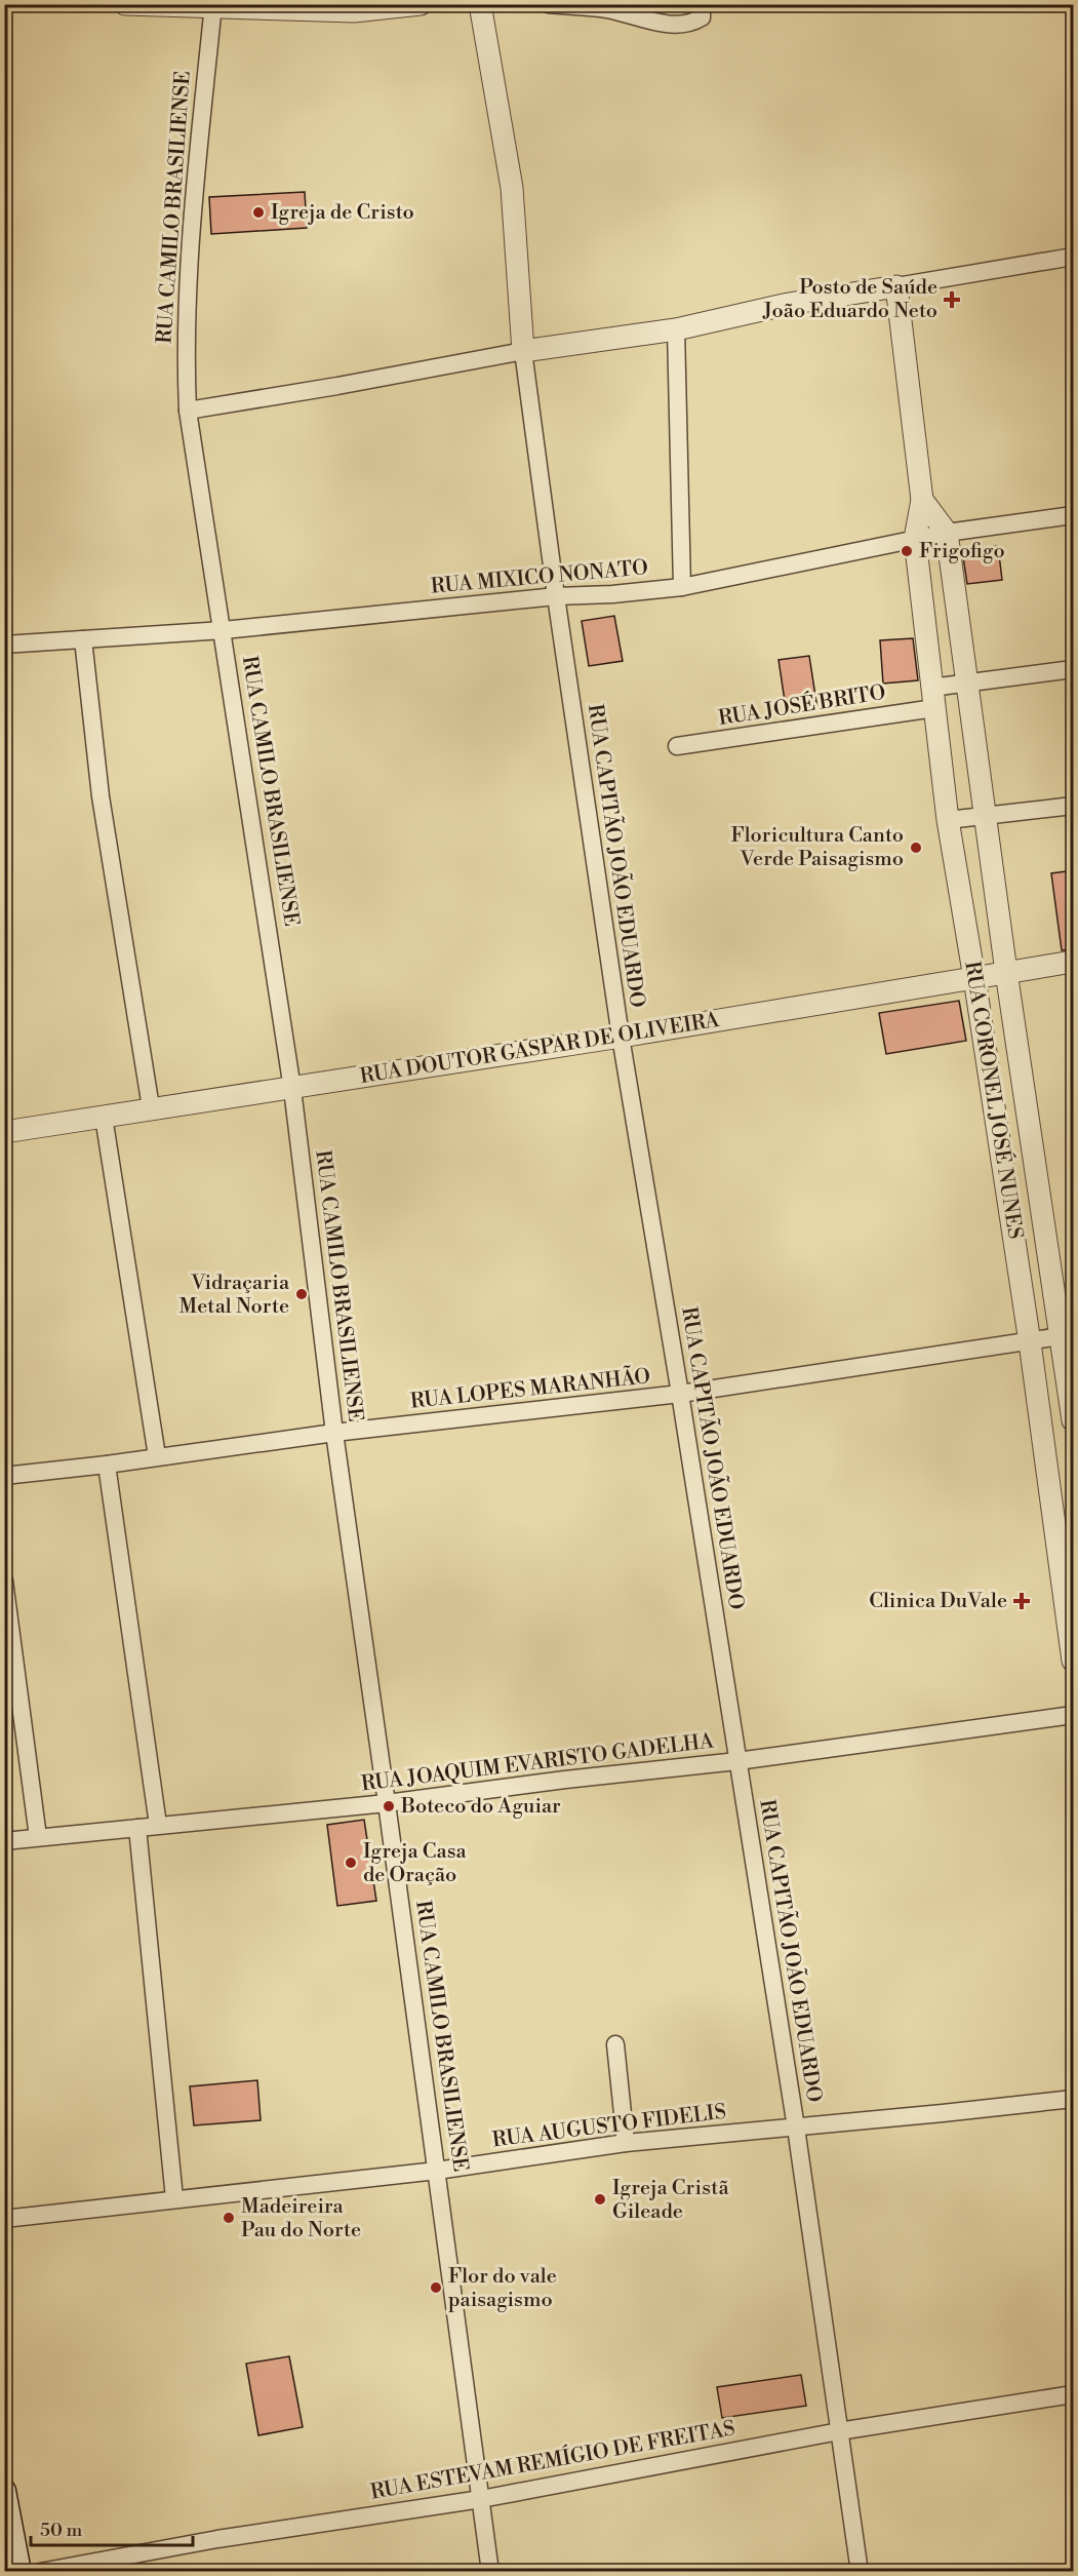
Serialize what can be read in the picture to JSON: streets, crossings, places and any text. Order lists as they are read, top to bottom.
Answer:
{
  "streets": {
    "street": [
      "RUA CAMILO BRASILIENSE",
      "RUA MIXICO NONATO",
      "RUA JOSÉ BRITO",
      "RUA CAPITÃO JOÃO EDUARDO",
      "RUA DOUTOR GASPAR DE OLIVEIRA",
      "RUA CORONEL JOSÉ NUNES",
      "RUA LOPES MARANHÃO",
      "RUA JOAQUIM EVARISTO GADELHA",
      "RUA AUGUSTO FIDELIS",
      "RUA ESTEVAM REMÍGIO DE FREITAS"
    ]
  },
  "crossings": [
    ["RUA CAMILO BRASILIENSE", "RUA MIXICO NONATO"],
    ["RUA CAMILO BRASILIENSE", "RUA DOUTOR GASPAR DE OLIVEIRA"],
    ["RUA CAMILO BRASILIENSE", "RUA LOPES MARANHÃO"],
    ["RUA CAMILO BRASILIENSE", "RUA JOAQUIM EVARISTO GADELHA"],
    ["RUA CAMILO BRASILIENSE", "RUA AUGUSTO FIDELIS"],
    ["RUA CAMILO BRASILIENSE", "RUA ESTEVAM REMÍGIO DE FREITAS"],
    ["RUA MIXICO NONATO", "RUA CAPITÃO JOÃO EDUARDO"],
    ["RUA MIXICO NONATO", "RUA CORONEL JOSÉ NUNES"],
    ["RUA JOSÉ BRITO", "RUA CORONEL JOSÉ NUNES"],
    ["RUA CAPITÃO JOÃO EDUARDO", "RUA DOUTOR GASPAR DE OLIVEIRA"],
    ["RUA CAPITÃO JOÃO EDUARDO", "RUA LOPES MARANHÃO"],
    ["RUA CAPITÃO JOÃO EDUARDO", "RUA JOAQUIM EVARISTO GADELHA"],
    ["RUA CAPITÃO JOÃO EDUARDO", "RUA AUGUSTO FIDELIS"],
    ["RUA CAPITÃO JOÃO EDUARDO", "RUA ESTEVAM REMÍGIO DE FREITAS"],
    ["RUA DOUTOR GASPAR DE OLIVEIRA", "RUA CORONEL JOSÉ NUNES"],
    ["RUA CORONEL JOSÉ NUNES", "RUA LOPES MARANHÃO"]
  ],
  "places": {
    "other": [
      "Igreja de Cristo",
      "Frigofigo",
      "Floricultura Canto Verde Paisagismo",
      "Vidraçaria Metal Norte",
      "Boteco do Aguiar",
      "Igreja Casa de Oração",
      "Igreja Cristã Gileade",
      "Madeireira Pau do Norte",
      "Flor do vale paisagismo"
    ],
    "health": ["Posto de Saúde João Eduardo Neto", "Clinica DuVale"]
  },
  "scale_bar": "50 m"
}
